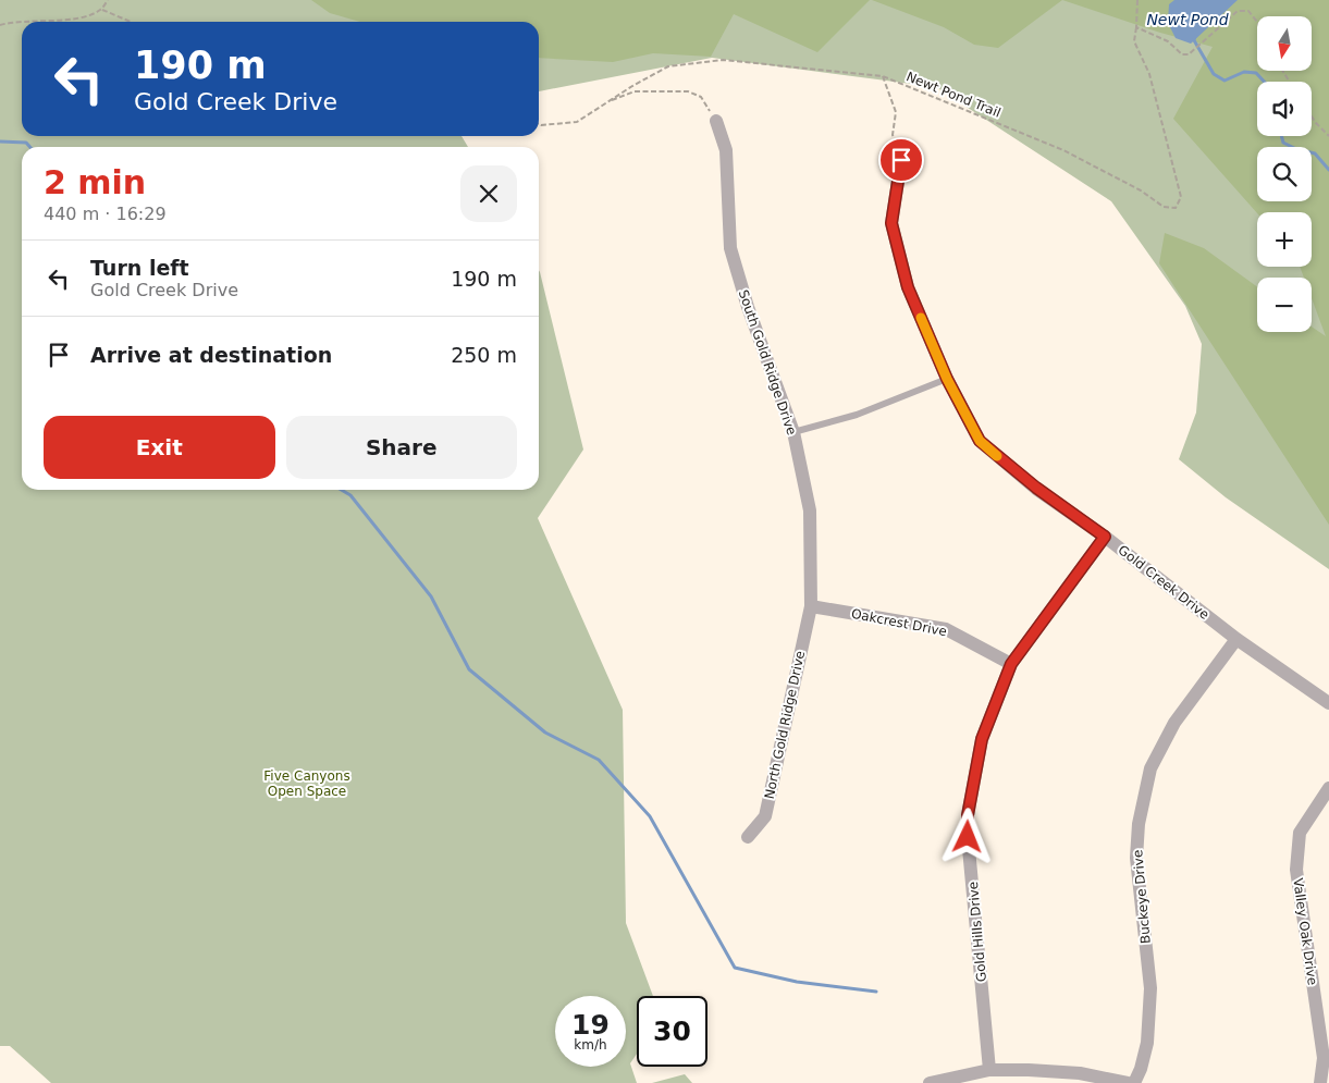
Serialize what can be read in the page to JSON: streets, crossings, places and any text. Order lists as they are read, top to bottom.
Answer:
{
  "streets": {
    "street": [
      "South Gold Ridge Drive",
      "Gold Creek Drive",
      "Oakcrest Drive",
      "North Gold Ridge Drive",
      "Buckeye Drive",
      "Gold Hills Drive",
      "Valley Oak Drive"
    ],
    "path": ["Newt Pond Trail"]
  },
  "crossings": [
    ["South Gold Ridge Drive", "Oakcrest Drive"],
    ["South Gold Ridge Drive", "North Gold Ridge Drive"],
    ["Gold Creek Drive", "Buckeye Drive"],
    ["Gold Creek Drive", "Gold Hills Drive"],
    ["Oakcrest Drive", "North Gold Ridge Drive"],
    ["Oakcrest Drive", "Gold Hills Drive"]
  ],
  "water": ["Newt Pond"],
  "parks": ["Five Canyons Open Space"],
  "north": "bottom",
  "page": {
    "map_buttons": ["+", "−"],
    "turn": ["190 m", "Gold Creek Drive"],
    "heading": ["2 min", "440 m · 16:29"],
    "list": [
      {
        "name": "Turn left",
        "note": "Gold Creek Drive",
        "value": "190 m"
      },
      {
        "name": "Arrive at destination",
        "value": "250 m"
      }
    ],
    "buttons": ["Exit", "Share"],
    "speed": "19 km/h",
    "limit": "30"
  }
}
